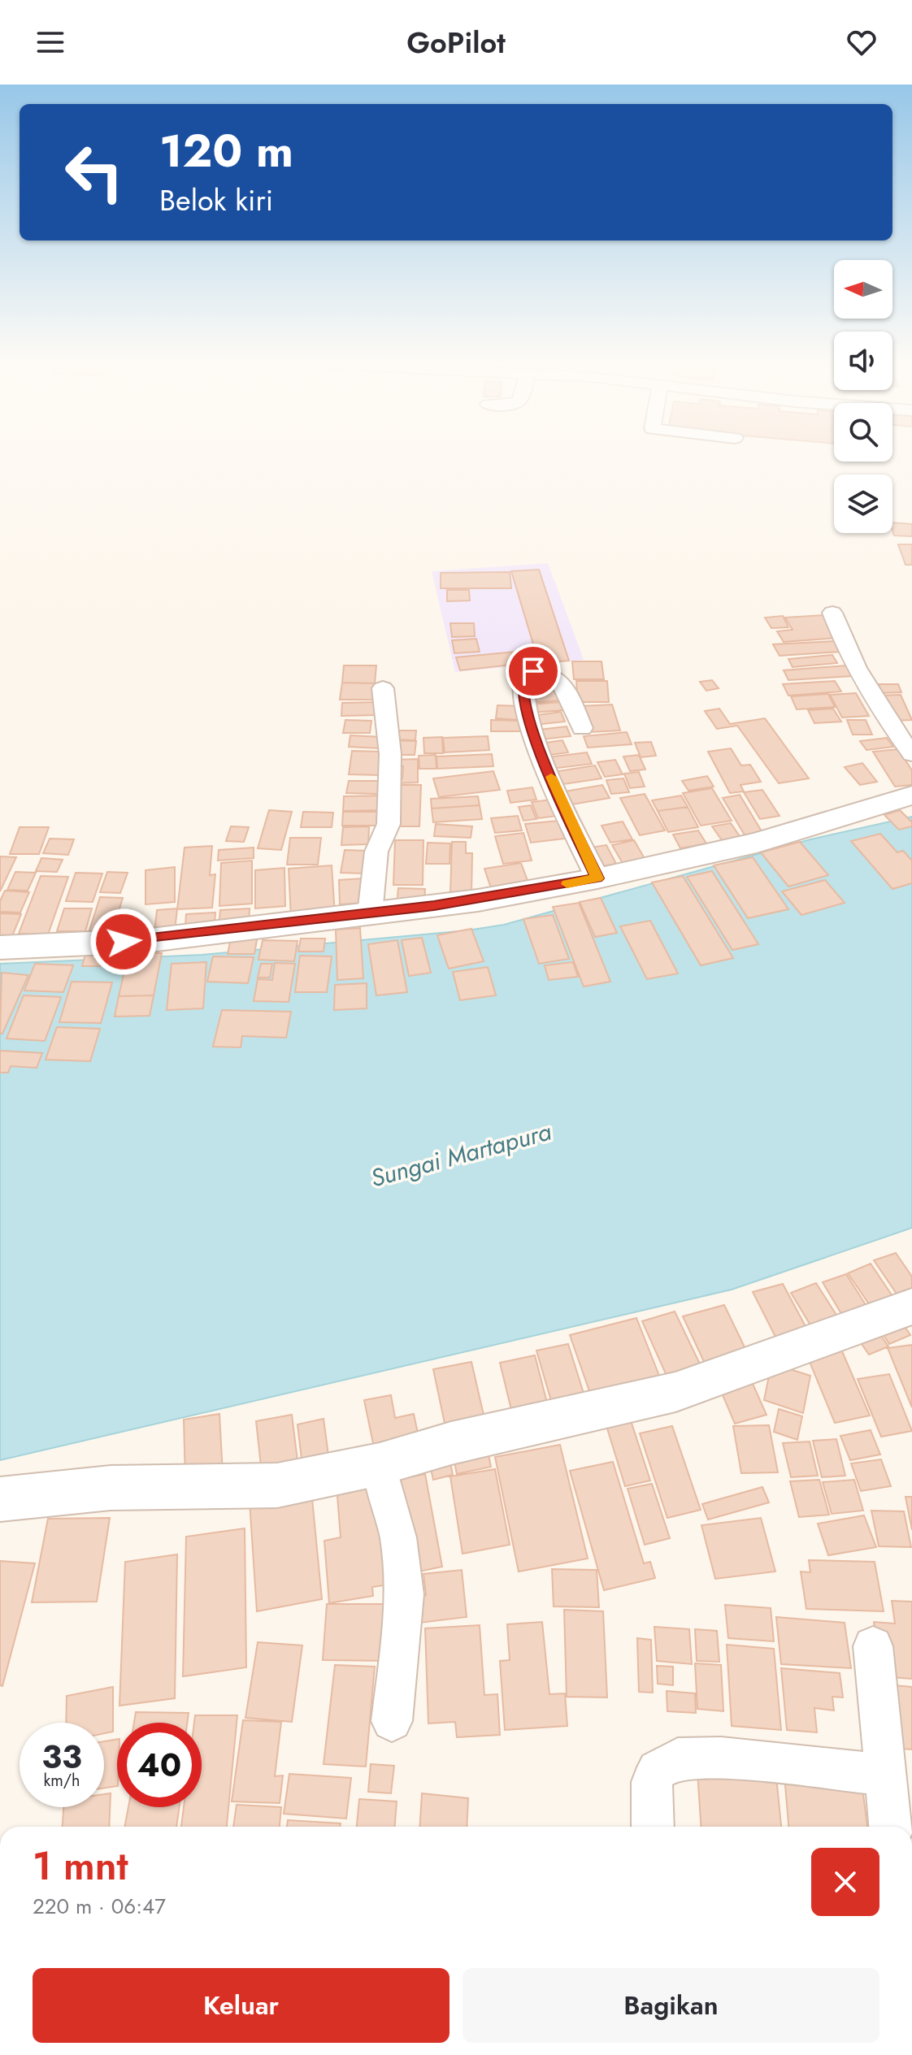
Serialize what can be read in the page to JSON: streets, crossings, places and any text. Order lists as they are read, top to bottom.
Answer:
{
  "water": ["Sungai Martapura"],
  "north": "left",
  "page": {
    "header": "GoPilot",
    "turn": ["120 m", "Belok kiri"],
    "speed": "33 km/h",
    "limit": "40",
    "heading": ["1 mnt", "220 m · 06:47"],
    "buttons": ["Keluar", "Bagikan"]
  }
}
